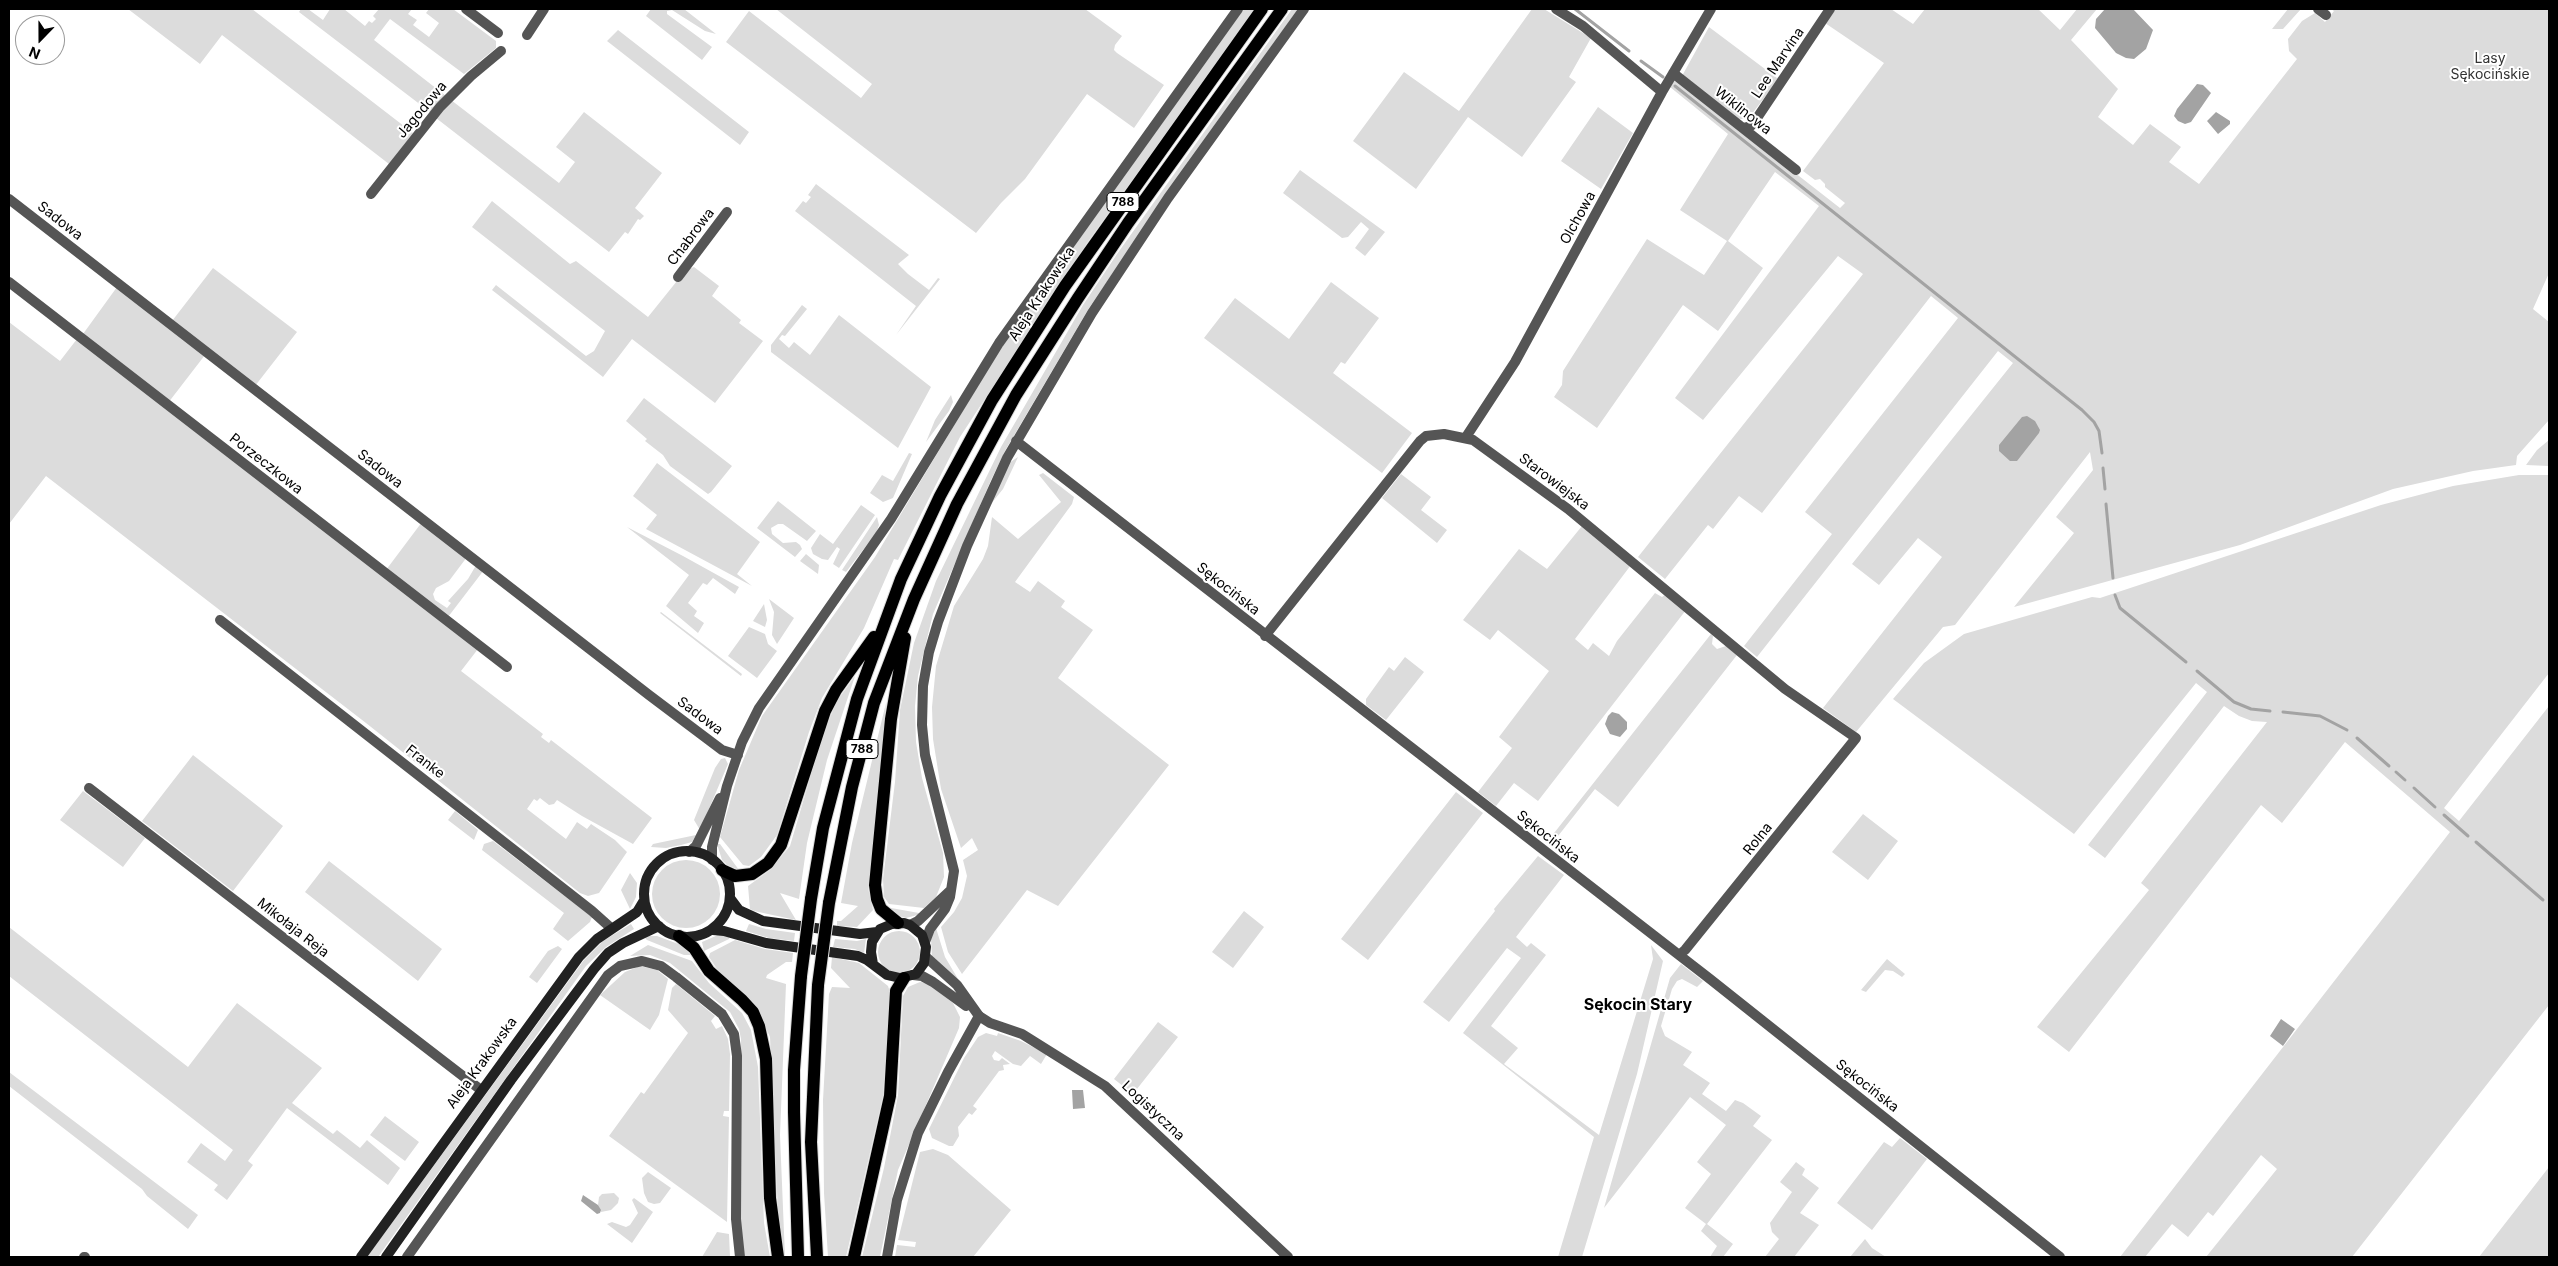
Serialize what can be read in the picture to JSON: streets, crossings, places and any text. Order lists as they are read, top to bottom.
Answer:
{
  "streets": {
    "main road": ["788", "Aleja Krakowska"],
    "street": [
      "Lee Marvina",
      "Jagodowa",
      "Wiklinowa",
      "Olchowa",
      "Sadowa",
      "Chabrowa",
      "Porzeczkowa",
      "Starowiejska",
      "Sękocińska",
      "Franke",
      "Rolna",
      "Mikołaja Reja",
      "Logistyczna"
    ]
  },
  "crossings": [
    ["Lee Marvina", "Wiklinowa"],
    ["Wiklinowa", "Olchowa"],
    ["788", "Aleja Krakowska"],
    ["Olchowa", "Starowiejska"],
    ["Aleja Krakowska", "Franke"],
    ["Aleja Krakowska", "Mikołaja Reja"],
    ["Starowiejska", "Sękocińska"],
    ["Starowiejska", "Rolna"],
    ["Sękocińska", "Rolna"]
  ],
  "districts": ["Sękocin Stary"],
  "parks": ["Lasy Sękocińskie"],
  "north": "bottom"
}
